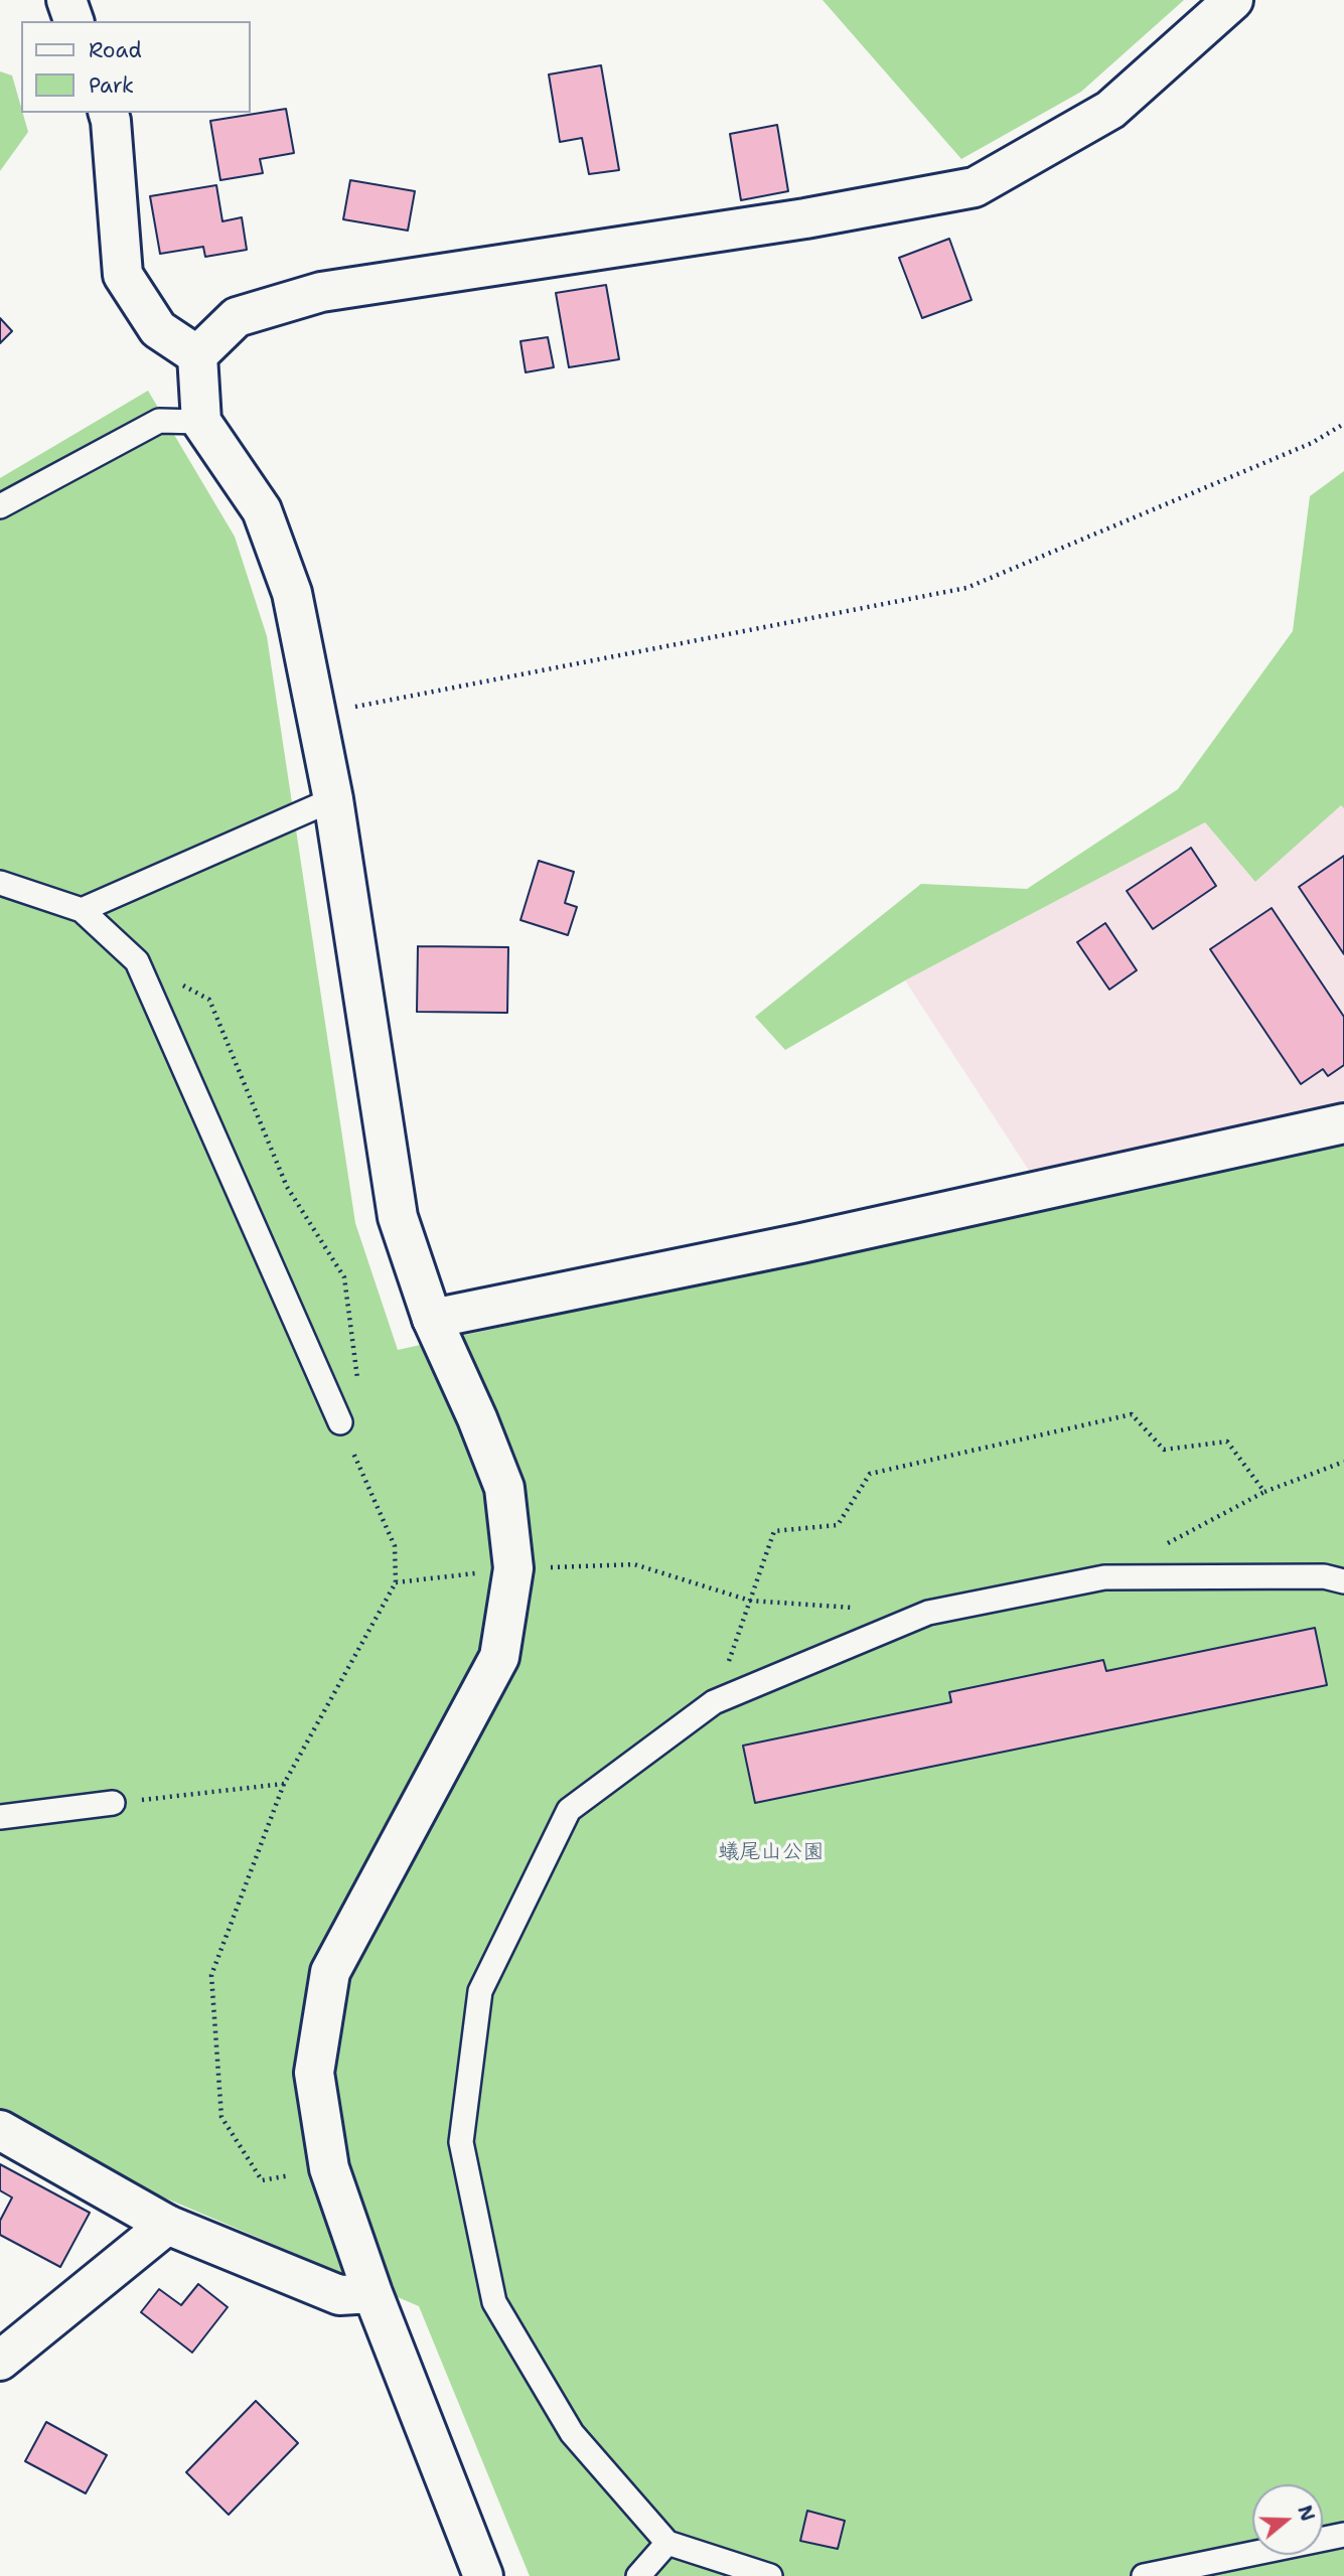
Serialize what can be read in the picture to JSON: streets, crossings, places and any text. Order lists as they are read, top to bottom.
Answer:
{
  "parks": ["蟻尾山公園"],
  "legend": ["Road", "Park"],
  "north": "right"
}
